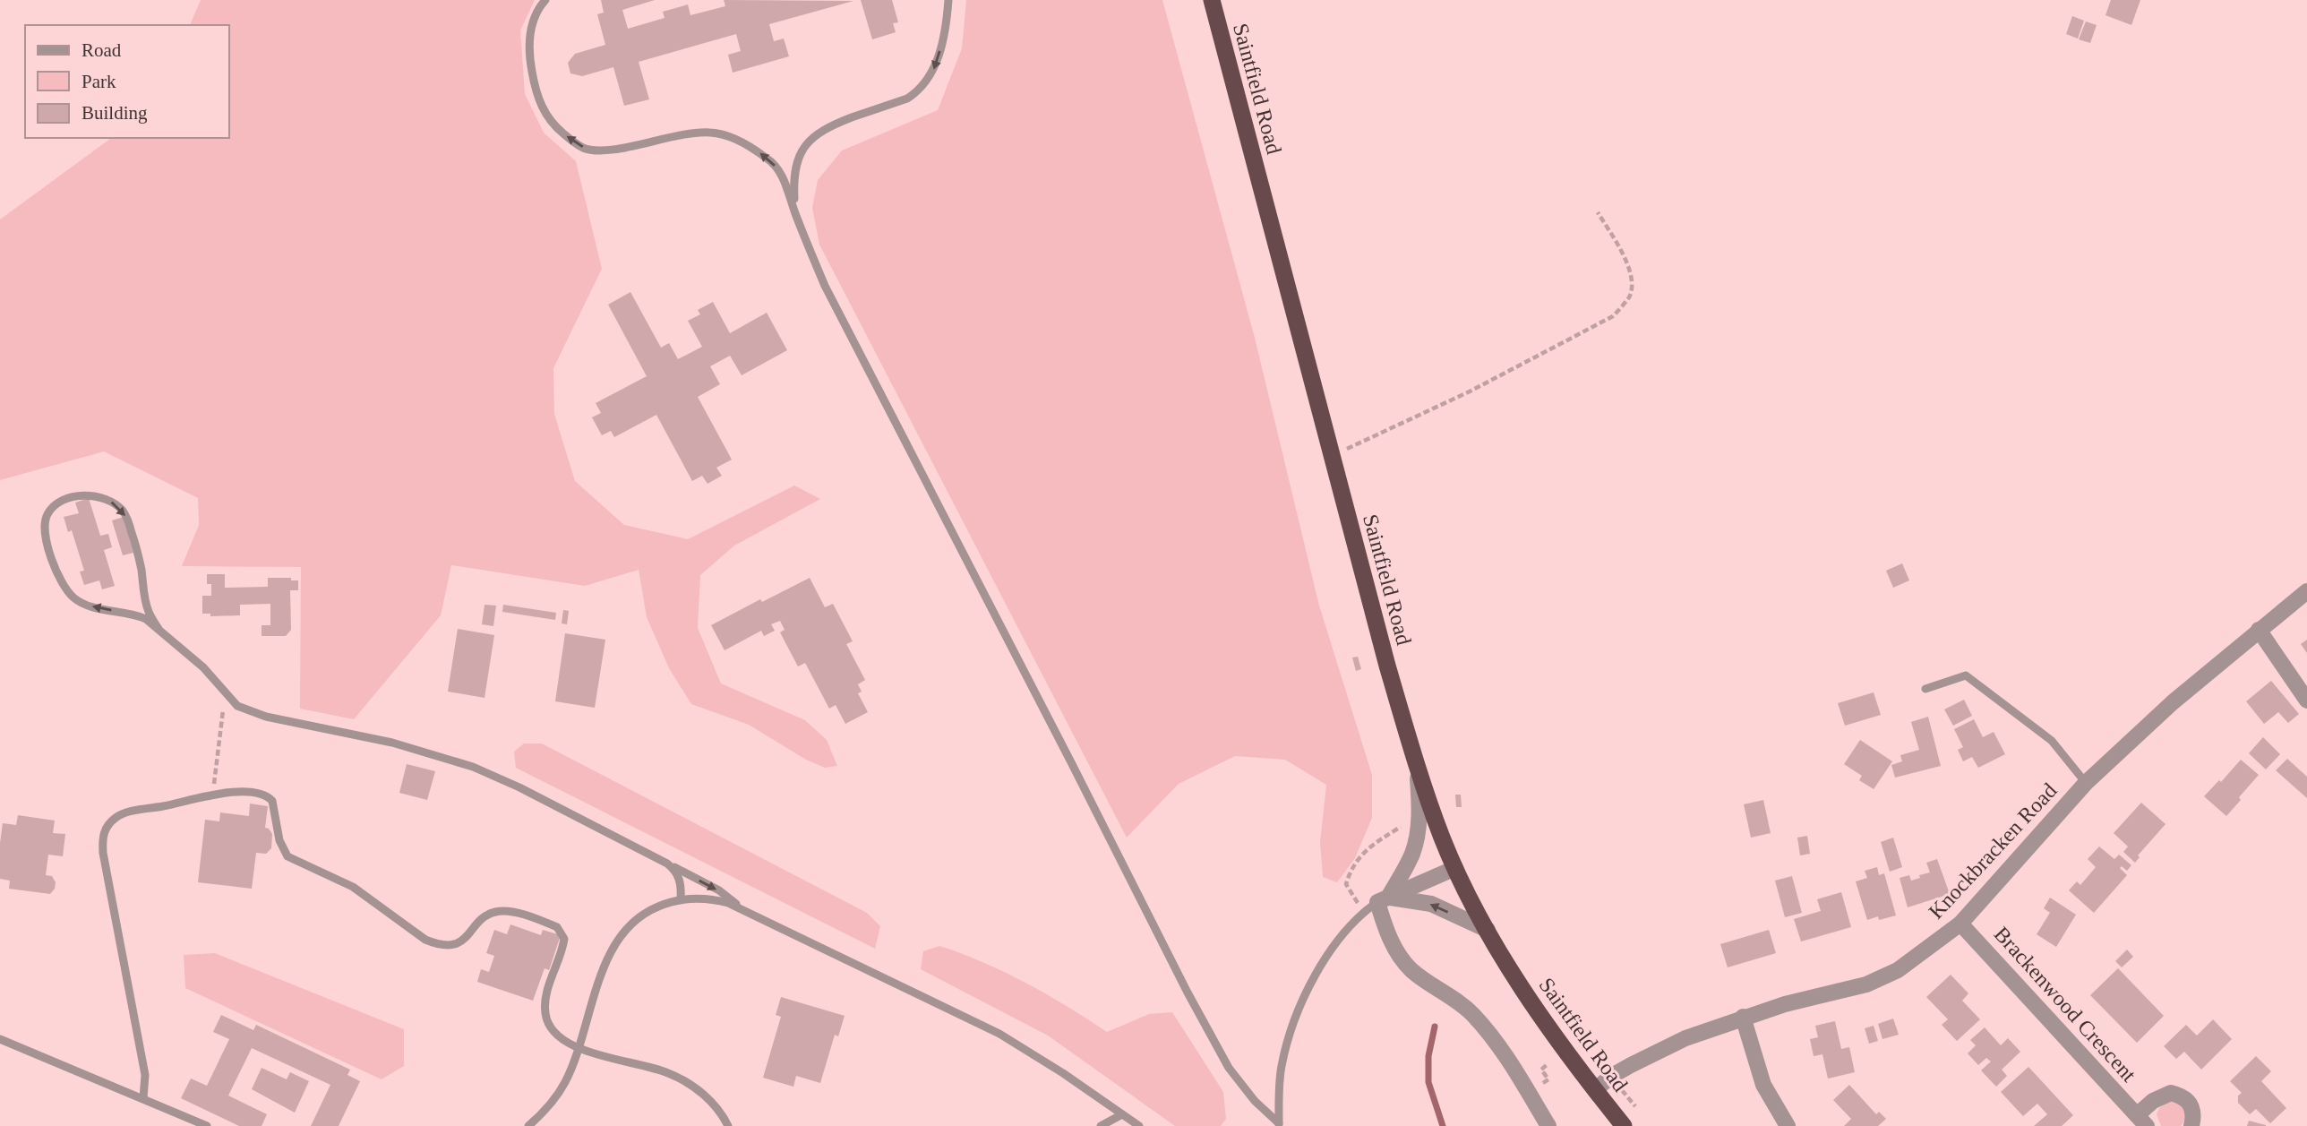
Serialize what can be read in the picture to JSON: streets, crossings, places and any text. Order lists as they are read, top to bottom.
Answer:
{
  "streets": {
    "highway": ["Saintfield Road"],
    "street": ["Knockbracken Road", "Brackenwood Crescent"]
  },
  "crossings": [
    ["Saintfield Road", "Knockbracken Road"],
    ["Knockbracken Road", "Brackenwood Crescent"]
  ],
  "legend": ["Road", "Park", "Building"]
}
